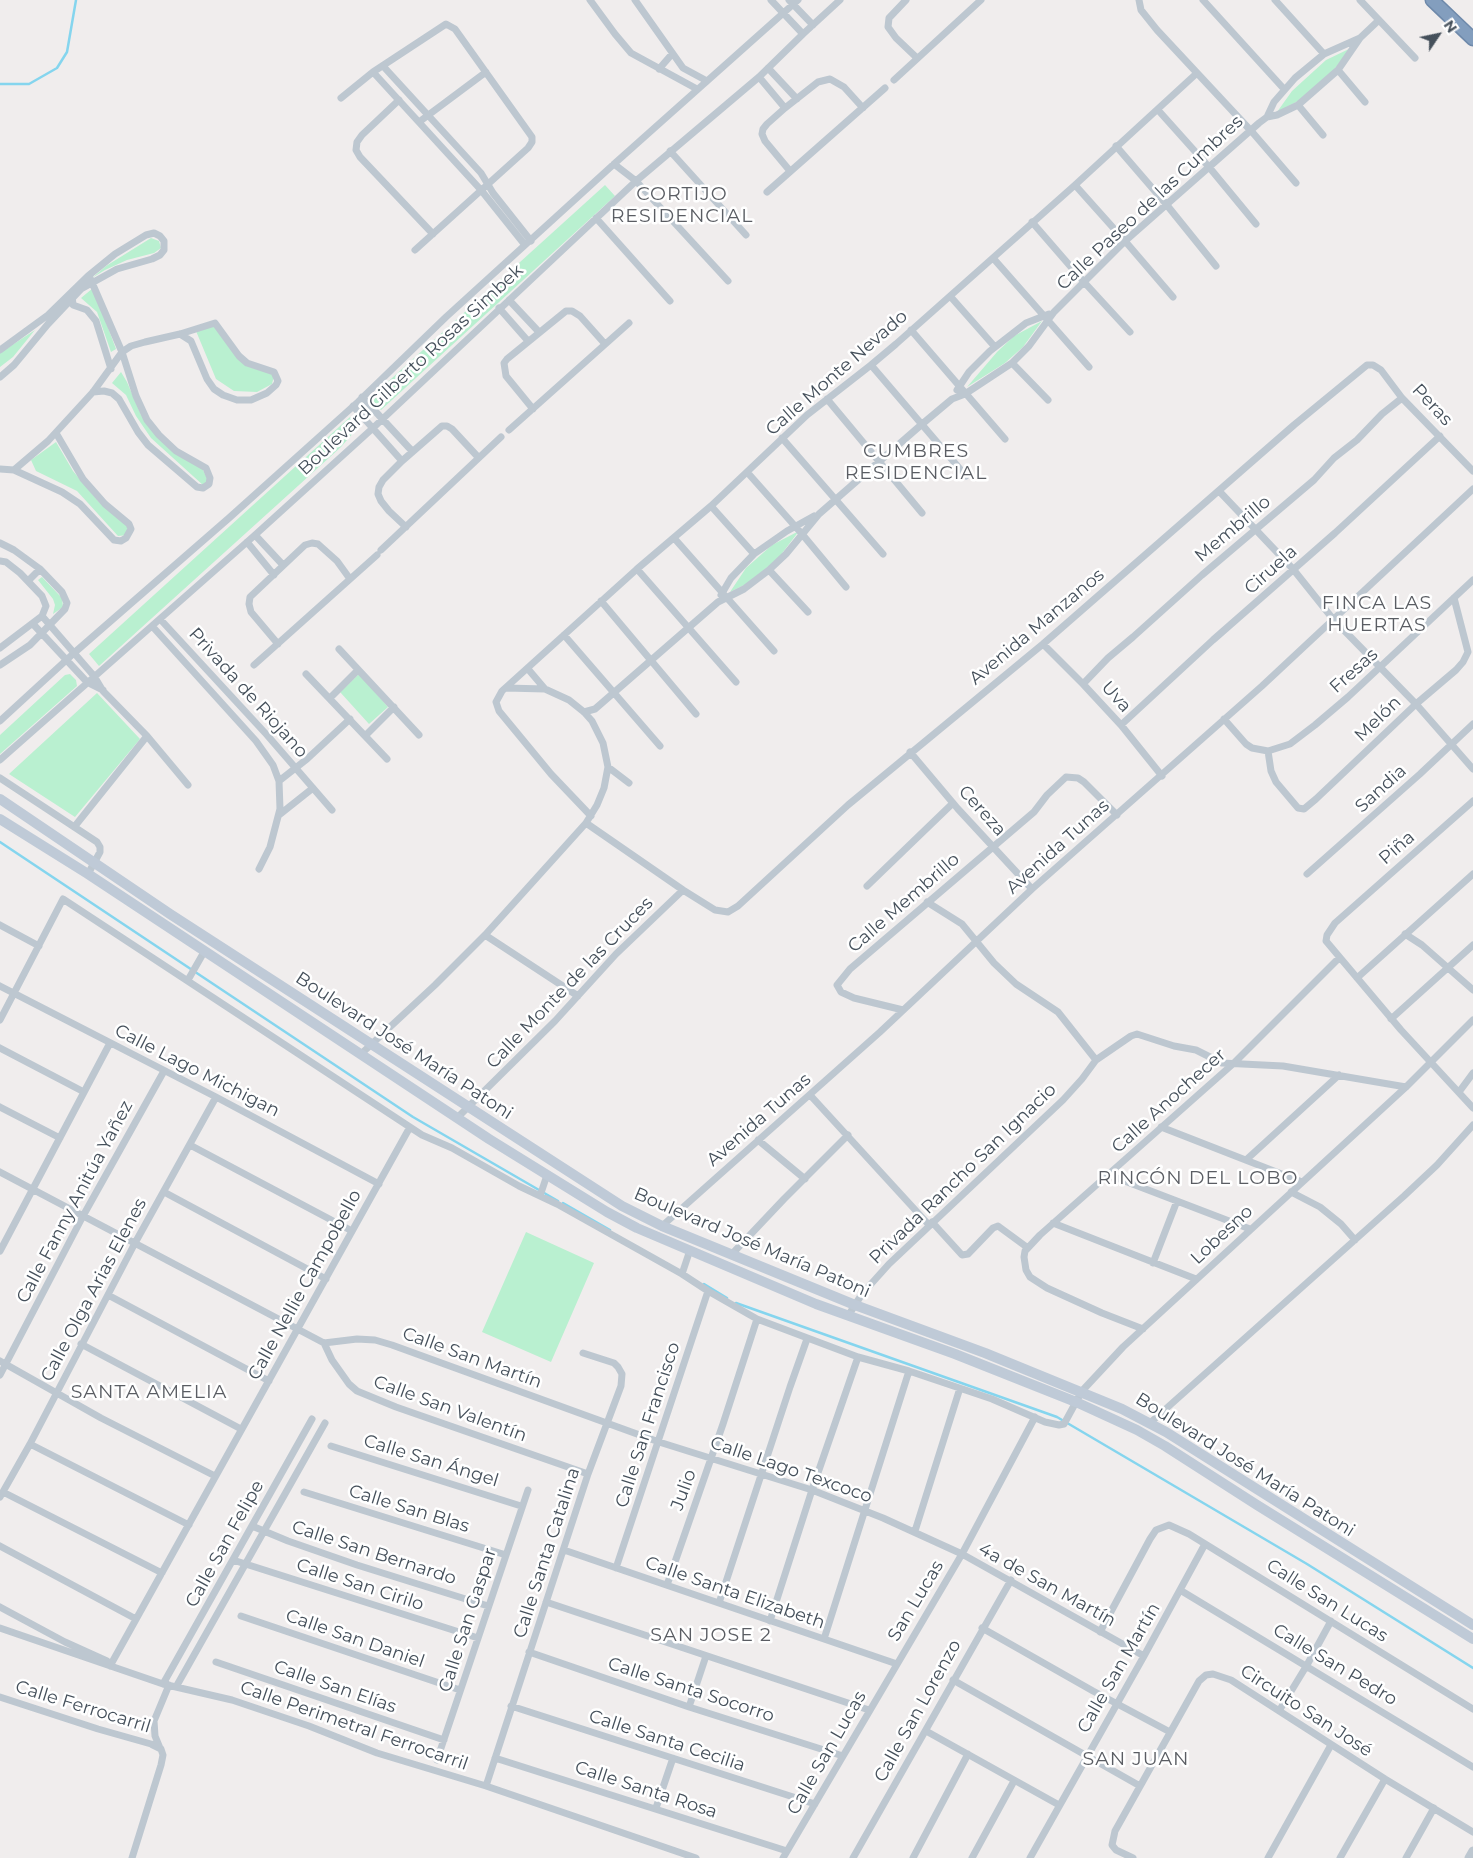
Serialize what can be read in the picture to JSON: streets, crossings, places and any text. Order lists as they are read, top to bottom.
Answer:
{
  "streets": {
    "main road": ["Boulevard José María Patoni"],
    "street": [
      "Calle Paseo de las Cumbres",
      "Boulevard Gilberto Rosas Simbek",
      "Calle Monte Nevado",
      "Peras",
      "Membrillo",
      "Ciruela",
      "Avenida Manzanos",
      "Fresas",
      "Privada de Riojano",
      "Uva",
      "Melón",
      "Sandia",
      "Cereza",
      "Avenida Tunas",
      "Piña",
      "Calle Membrillo",
      "Calle Monte de las Cruces",
      "Calle Lago Michigan",
      "Calle Anochecer",
      "Privada Rancho San Ignacio",
      "Calle Fanny Anitúa Yañez",
      "Lobesno",
      "Calle Nellie Campobello",
      "Calle Olga Arias Elenes",
      "Calle San Martín",
      "Calle San Valentín",
      "Calle San Francisco",
      "Calle San Ángel",
      "Calle Lago Texcoco",
      "Julio",
      "Calle San Blas",
      "Calle San Felipe",
      "Calle San Bernardo",
      "Calle Santa Catalina",
      "Calle San Cirilo",
      "4a de San Martín",
      "Calle Santa Elizabeth",
      "San Lucas",
      "Calle San Lucas",
      "Calle San Gaspar",
      "Calle San Daniel",
      "Calle San Pedro",
      "Calle San Elías",
      "Calle Santa Socorro",
      "Calle Ferrocarril",
      "Calle San Lorenzo",
      "Circuito San José",
      "Calle Perimetral Ferrocarril",
      "Calle Santa Cecilia",
      "Calle Santa Rosa"
    ]
  },
  "crossings": [
    ["Boulevard Gilberto Rosas Simbek", "Privada de Riojano"],
    ["Peras", "Membrillo"],
    ["Peras", "Ciruela"],
    ["Peras", "Avenida Manzanos"],
    ["Membrillo", "Uva"],
    ["Ciruela", "Uva"],
    ["Avenida Manzanos", "Uva"],
    ["Avenida Manzanos", "Cereza"],
    ["Avenida Manzanos", "Calle Monte de las Cruces"],
    ["Fresas", "Melón"],
    ["Uva", "Avenida Tunas"],
    ["Cereza", "Avenida Tunas"],
    ["Cereza", "Calle Membrillo"],
    ["Avenida Tunas", "Calle Membrillo"],
    ["Avenida Tunas", "Boulevard José María Patoni"],
    ["Piña", "Calle Anochecer"],
    ["Calle Monte de las Cruces", "Boulevard José María Patoni"],
    ["Boulevard José María Patoni", "Privada Rancho San Ignacio"],
    ["Boulevard José María Patoni", "Lobesno"],
    ["Calle Lago Michigan", "Calle Fanny Anitúa Yañez"],
    ["Calle Lago Michigan", "Calle Nellie Campobello"],
    ["Calle Lago Michigan", "Calle Olga Arias Elenes"],
    ["Calle Anochecer", "Privada Rancho San Ignacio"],
    ["Privada Rancho San Ignacio", "Lobesno"],
    ["Lobesno", "San Lucas"],
    ["Calle Nellie Campobello", "Calle Perimetral Ferrocarril"],
    ["Calle San Martín", "Calle San Valentín"],
    ["Calle San Martín", "Calle Lago Texcoco"],
    ["Calle San Martín", "Calle Santa Catalina"],
    ["Calle San Martín", "4a de San Martín"],
    ["Calle San Martín", "Calle San Lucas"],
    ["Calle San Martín", "Calle San Pedro"],
    ["Calle San Valentín", "Calle Santa Catalina"],
    ["Calle San Francisco", "Calle Lago Texcoco"],
    ["Calle San Francisco", "Calle Santa Elizabeth"],
    ["Calle San Ángel", "Calle San Gaspar"],
    ["Calle Lago Texcoco", "Julio"],
    ["Calle Lago Texcoco", "Calle Santa Catalina"],
    ["Calle Lago Texcoco", "4a de San Martín"],
    ["Calle Lago Texcoco", "San Lucas"],
    ["Julio", "Calle Santa Elizabeth"],
    ["Calle San Blas", "Calle San Gaspar"],
    ["Calle San Felipe", "Calle San Bernardo"],
    ["Calle San Felipe", "Calle San Cirilo"],
    ["Calle San Felipe", "Calle Perimetral Ferrocarril"],
    ["Calle San Bernardo", "Calle San Gaspar"],
    ["Calle Santa Catalina", "Calle Santa Elizabeth"],
    ["Calle Santa Catalina", "Calle Santa Socorro"],
    ["Calle Santa Catalina", "Calle Perimetral Ferrocarril"],
    ["Calle Santa Catalina", "Calle Santa Cecilia"],
    ["Calle Santa Catalina", "Calle Santa Rosa"],
    ["Calle San Cirilo", "Calle San Gaspar"],
    ["4a de San Martín", "San Lucas"],
    ["4a de San Martín", "Calle San Lucas"],
    ["4a de San Martín", "Calle San Lorenzo"],
    ["Calle Santa Elizabeth", "San Lucas"],
    ["Calle Santa Elizabeth", "Calle San Lucas"],
    ["San Lucas", "Calle San Lucas"],
    ["Calle San Lucas", "Calle Santa Socorro"],
    ["Calle San Lucas", "Calle Santa Cecilia"],
    ["Calle San Lucas", "Calle Santa Rosa"],
    ["Calle San Gaspar", "Calle San Daniel"],
    ["Calle San Gaspar", "Calle San Elías"]
  ],
  "districts": [
    "CORTIJO RESIDENCIAL",
    "CUMBRES RESIDENCIAL",
    "FINCA LAS HUERTAS",
    "RINCÓN DEL LOBO",
    "SANTA AMELIA",
    "SAN JOSE 2",
    "SAN JUAN"
  ],
  "north": "top right"
}
